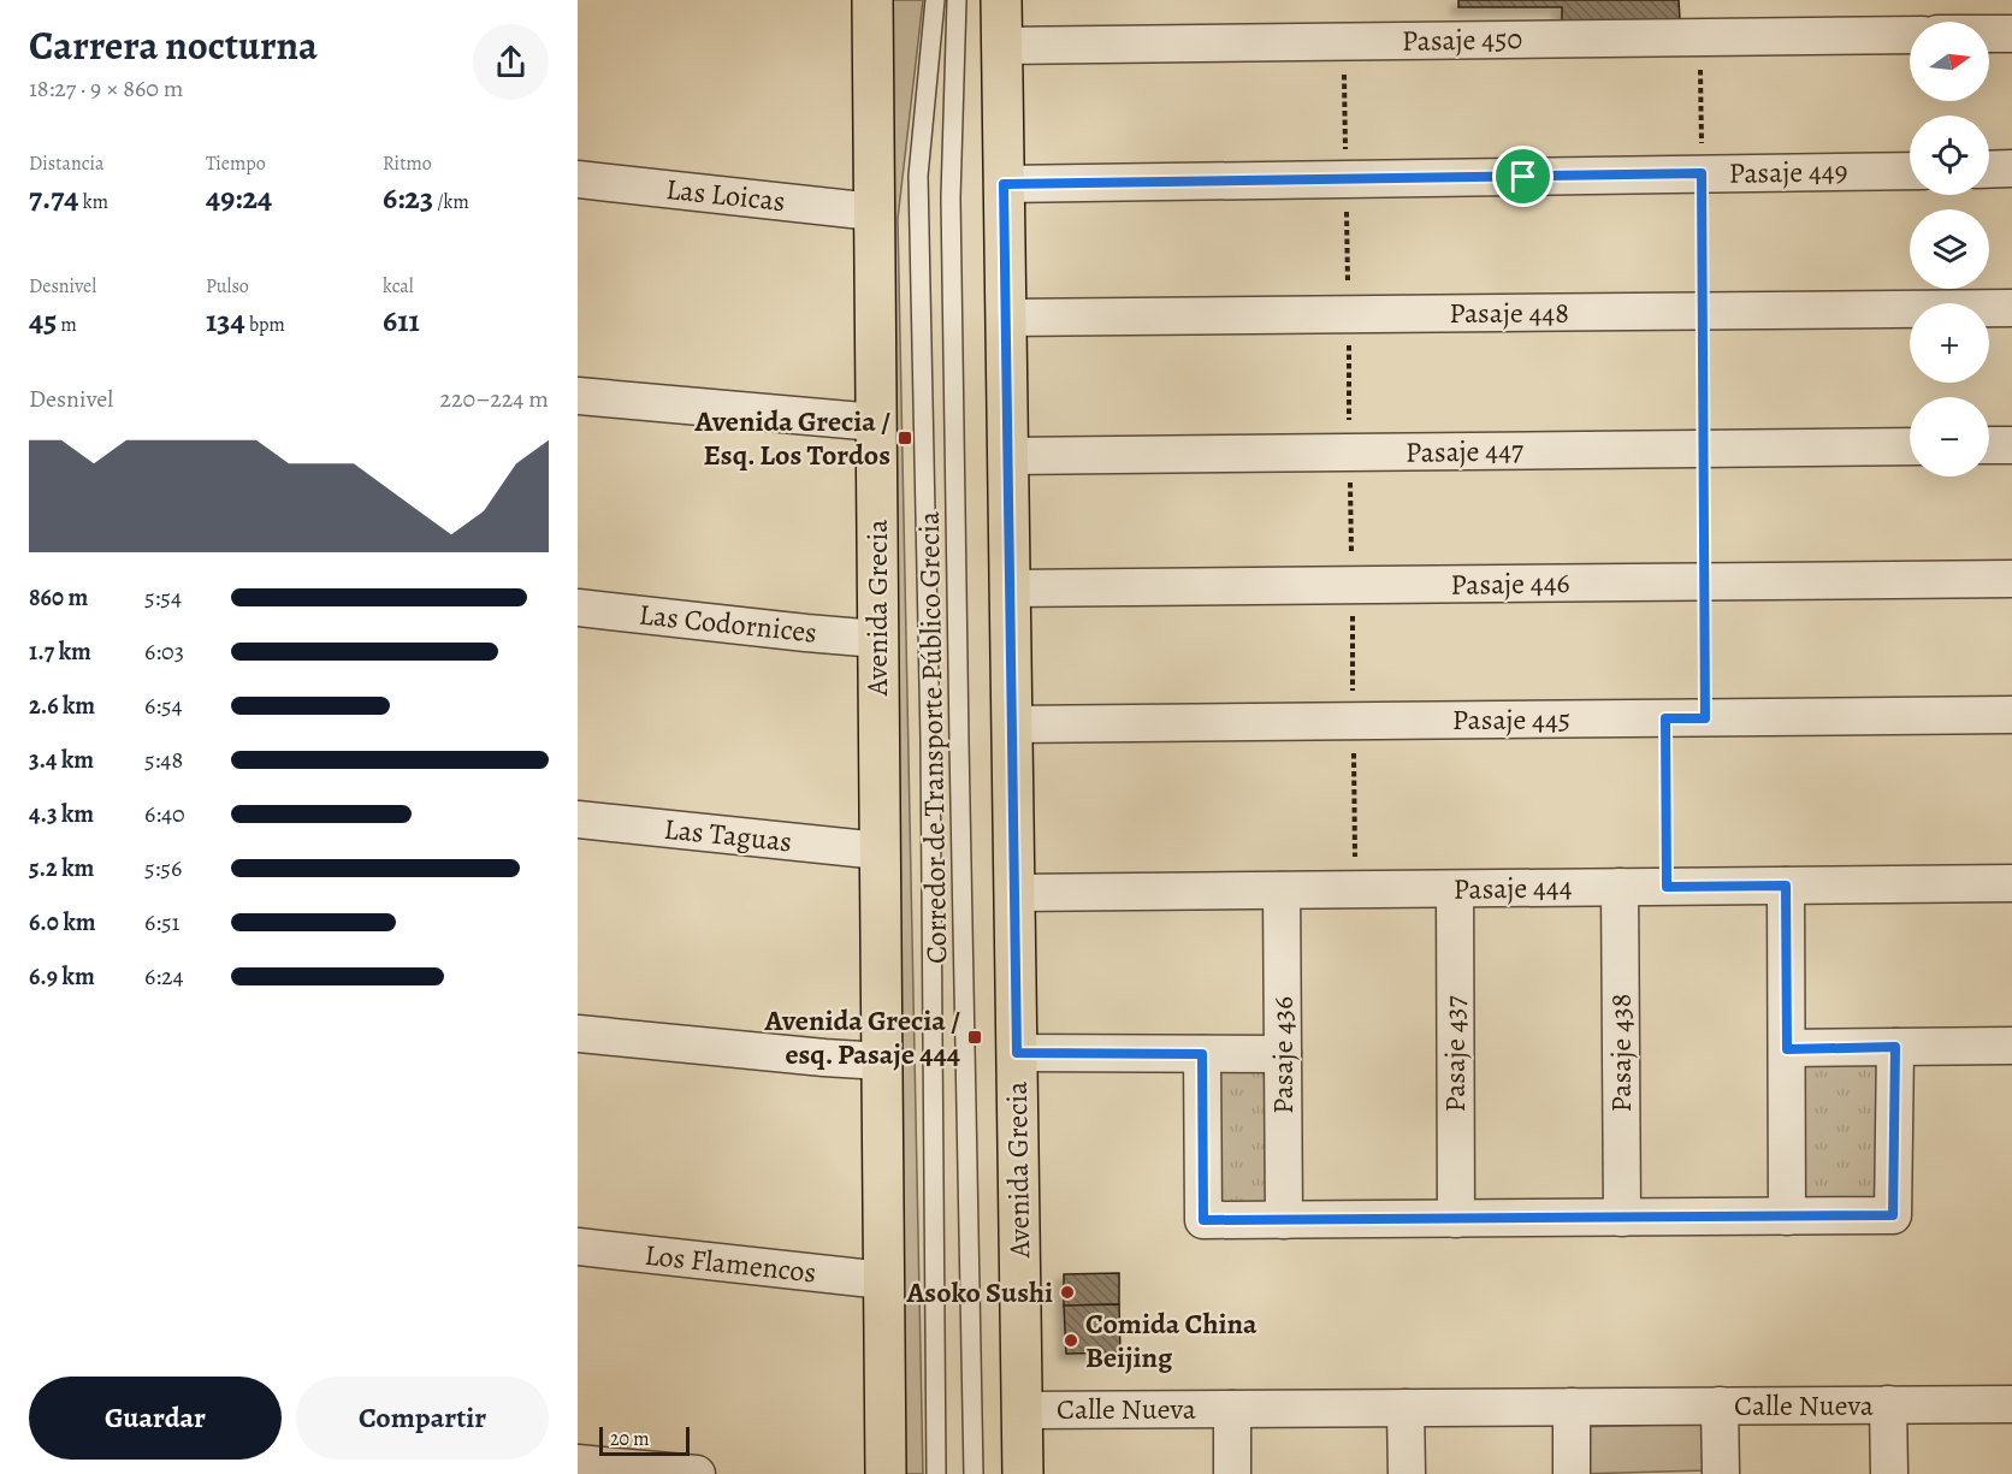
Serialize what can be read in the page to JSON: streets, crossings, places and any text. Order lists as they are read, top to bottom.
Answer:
{
  "streets": {
    "main road": ["Avenida Grecia"],
    "street": [
      "Pasaje 450",
      "Pasaje 449",
      "Las Loicas",
      "Pasaje 448",
      "Pasaje 447",
      "Pasaje 446",
      "Las Codornices",
      "Pasaje 445",
      "Las Taguas",
      "Pasaje 444",
      "Pasaje 438",
      "Pasaje 437",
      "Pasaje 436",
      "Los Flamencos",
      "Calle Nueva"
    ],
    "lane": ["Corredor de Transporte Público Grecia"]
  },
  "crossings": [
    ["Pasaje 450", "Avenida Grecia"],
    ["Pasaje 449", "Avenida Grecia"],
    ["Las Loicas", "Avenida Grecia"],
    ["Pasaje 448", "Avenida Grecia"],
    ["Pasaje 447", "Avenida Grecia"],
    ["Pasaje 446", "Avenida Grecia"],
    ["Avenida Grecia", "Las Codornices"],
    ["Avenida Grecia", "Pasaje 445"],
    ["Avenida Grecia", "Las Taguas"],
    ["Avenida Grecia", "Pasaje 444"],
    ["Avenida Grecia", "Los Flamencos"],
    ["Avenida Grecia", "Calle Nueva"],
    ["Pasaje 444", "Pasaje 438"],
    ["Pasaje 444", "Pasaje 437"],
    ["Pasaje 444", "Pasaje 436"]
  ],
  "places": {
    "transit": ["Avenida Grecia / Esq. Los Tordos", "Avenida Grecia / esq. Pasaje 444"],
    "other": ["Asoko Sushi", "Comida China Beijing"]
  },
  "scale_bar": "20 m",
  "north": "right",
  "page": {
    "heading": ["Carrera nocturna", "18:27 · 9 × 860 m"],
    "map_buttons": ["+", "−"],
    "stats": [
      ["Distancia", "7.74 km"],
      ["Tiempo", "49:24"],
      ["Ritmo", "6:23 /km"],
      ["Desnivel", "45 m"],
      ["Pulso", "134 bpm"],
      ["kcal", "611"]
    ],
    "chart": ["Desnivel", "220–224 m"],
    "list": [
      {
        "name": "860 m",
        "note": "5:54"
      },
      {
        "name": "1.7 km",
        "note": "6:03"
      },
      {
        "name": "2.6 km",
        "note": "6:54"
      },
      {
        "name": "3.4 km",
        "note": "5:48"
      },
      {
        "name": "4.3 km",
        "note": "6:40"
      },
      {
        "name": "5.2 km",
        "note": "5:56"
      },
      {
        "name": "6.0 km",
        "note": "6:51"
      },
      {
        "name": "6.9 km",
        "note": "6:24"
      }
    ],
    "buttons": ["Guardar", "Compartir"],
    "scale": "20 m"
  }
}
